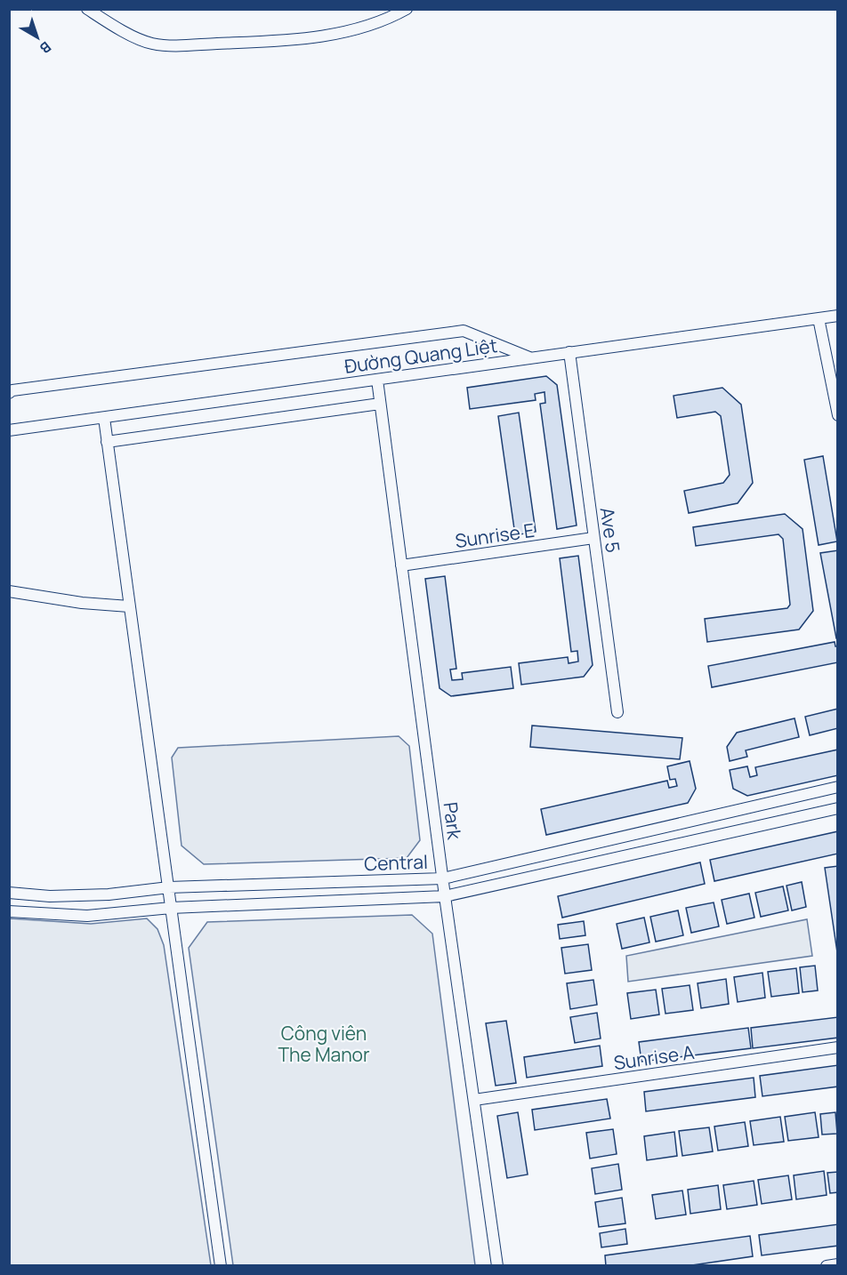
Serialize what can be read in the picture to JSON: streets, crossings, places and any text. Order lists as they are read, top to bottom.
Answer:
{
  "streets": {
    "street": [
      "Đường Quang Liệt",
      "Ave 5",
      "Sunrise E",
      "Park",
      "Central",
      "Sunrise A"
    ]
  },
  "crossings": [
    ["Đường Quang Liệt", "Ave 5"],
    ["Đường Quang Liệt", "Park"],
    ["Ave 5", "Sunrise E"],
    ["Sunrise E", "Park"],
    ["Park", "Central"],
    ["Park", "Sunrise A"]
  ],
  "parks": ["Công viên The Manor"],
  "north": "bottom right"
}
